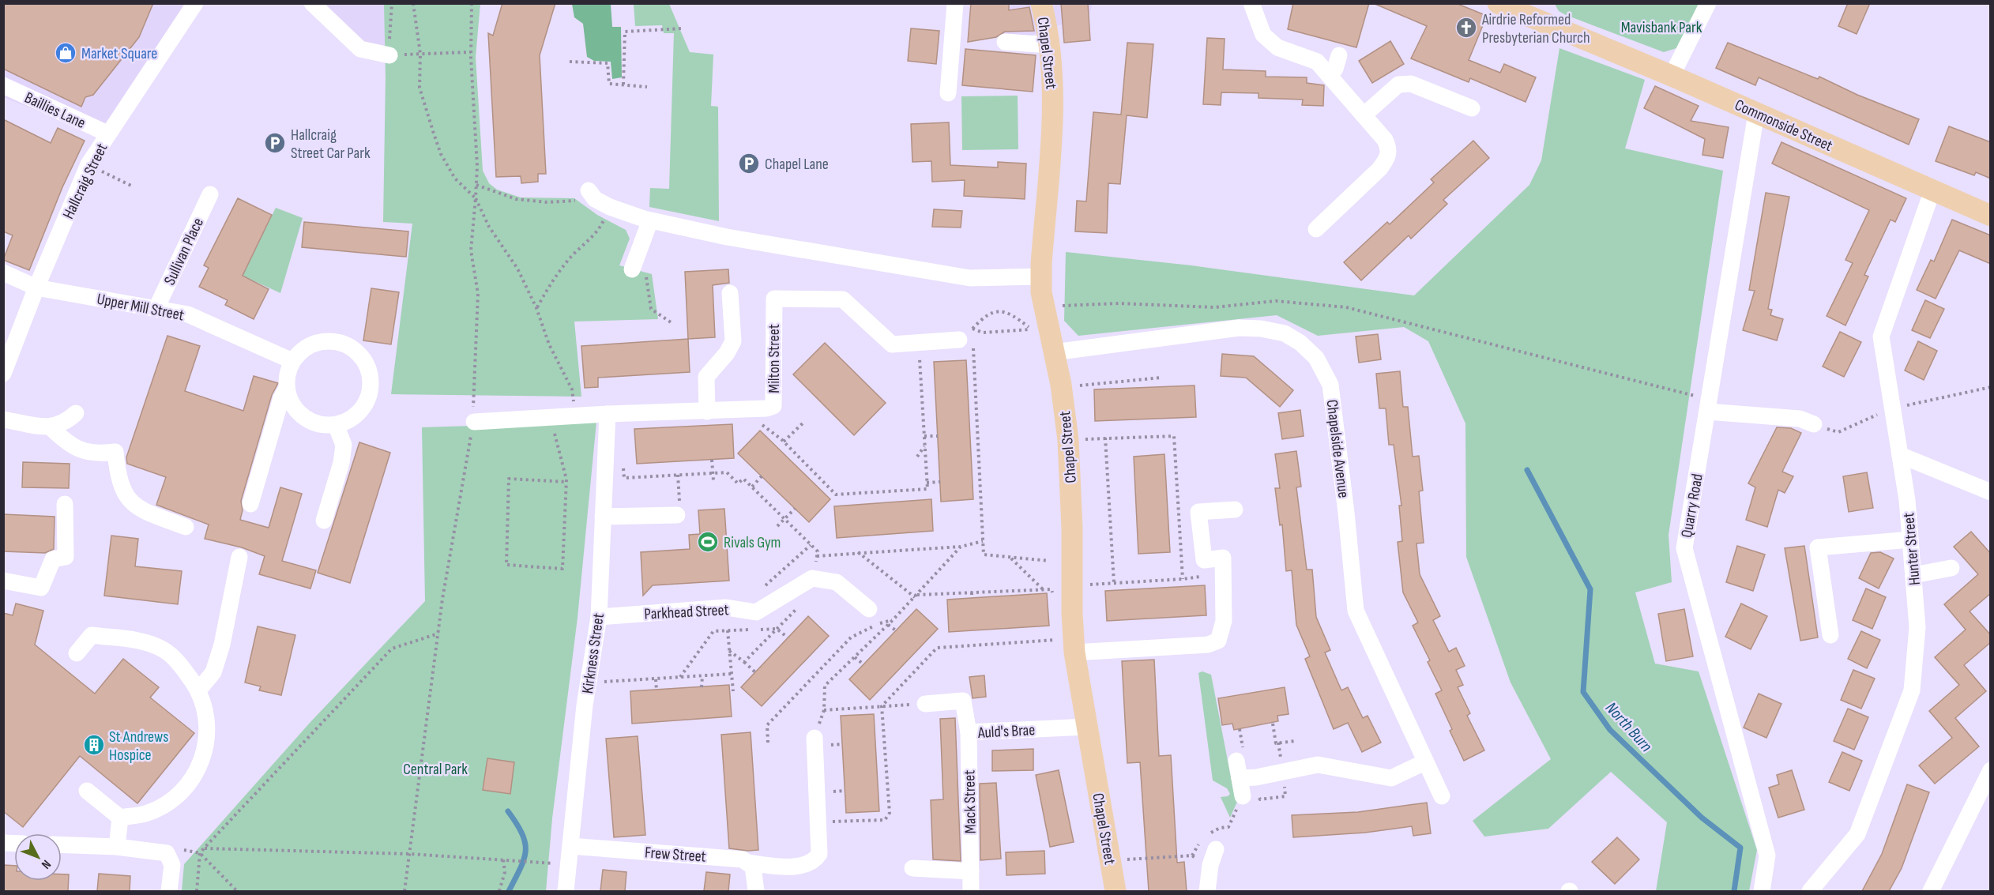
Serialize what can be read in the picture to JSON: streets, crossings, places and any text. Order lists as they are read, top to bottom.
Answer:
{
  "streets": {
    "main road": ["Chapel Street", "Commonside Street"],
    "street": [
      "Baillies Lane",
      "Hallcraig Street",
      "Sullivan Place",
      "Upper Mill Street",
      "Milton Street",
      "Chapelside Avenue",
      "Quarry Road",
      "Hunter Street",
      "Parkhead Street",
      "Kirkness Street",
      "Auld's Brae",
      "Mack Street",
      "Frew Street"
    ]
  },
  "crossings": [
    ["Chapel Street", "Chapelside Avenue"],
    ["Chapel Street", "Auld's Brae"],
    ["Baillies Lane", "Hallcraig Street"],
    ["Commonside Street", "Quarry Road"],
    ["Commonside Street", "Hunter Street"],
    ["Hallcraig Street", "Upper Mill Street"],
    ["Sullivan Place", "Upper Mill Street"],
    ["Milton Street", "Kirkness Street"],
    ["Parkhead Street", "Kirkness Street"],
    ["Kirkness Street", "Frew Street"],
    ["Auld's Brae", "Mack Street"]
  ],
  "water": ["North Burn"],
  "parks": ["Mavisbank Park", "Central Park"],
  "places": {
    "church": ["Airdrie Reformed Presbyterian Church"],
    "shop": ["Market Square"],
    "parking": ["Hallcraig Street Car Park", "Chapel Lane"],
    "sports": ["Rivals Gym"],
    "building": ["St Andrews Hospice"]
  },
  "north": "bottom right"
}
